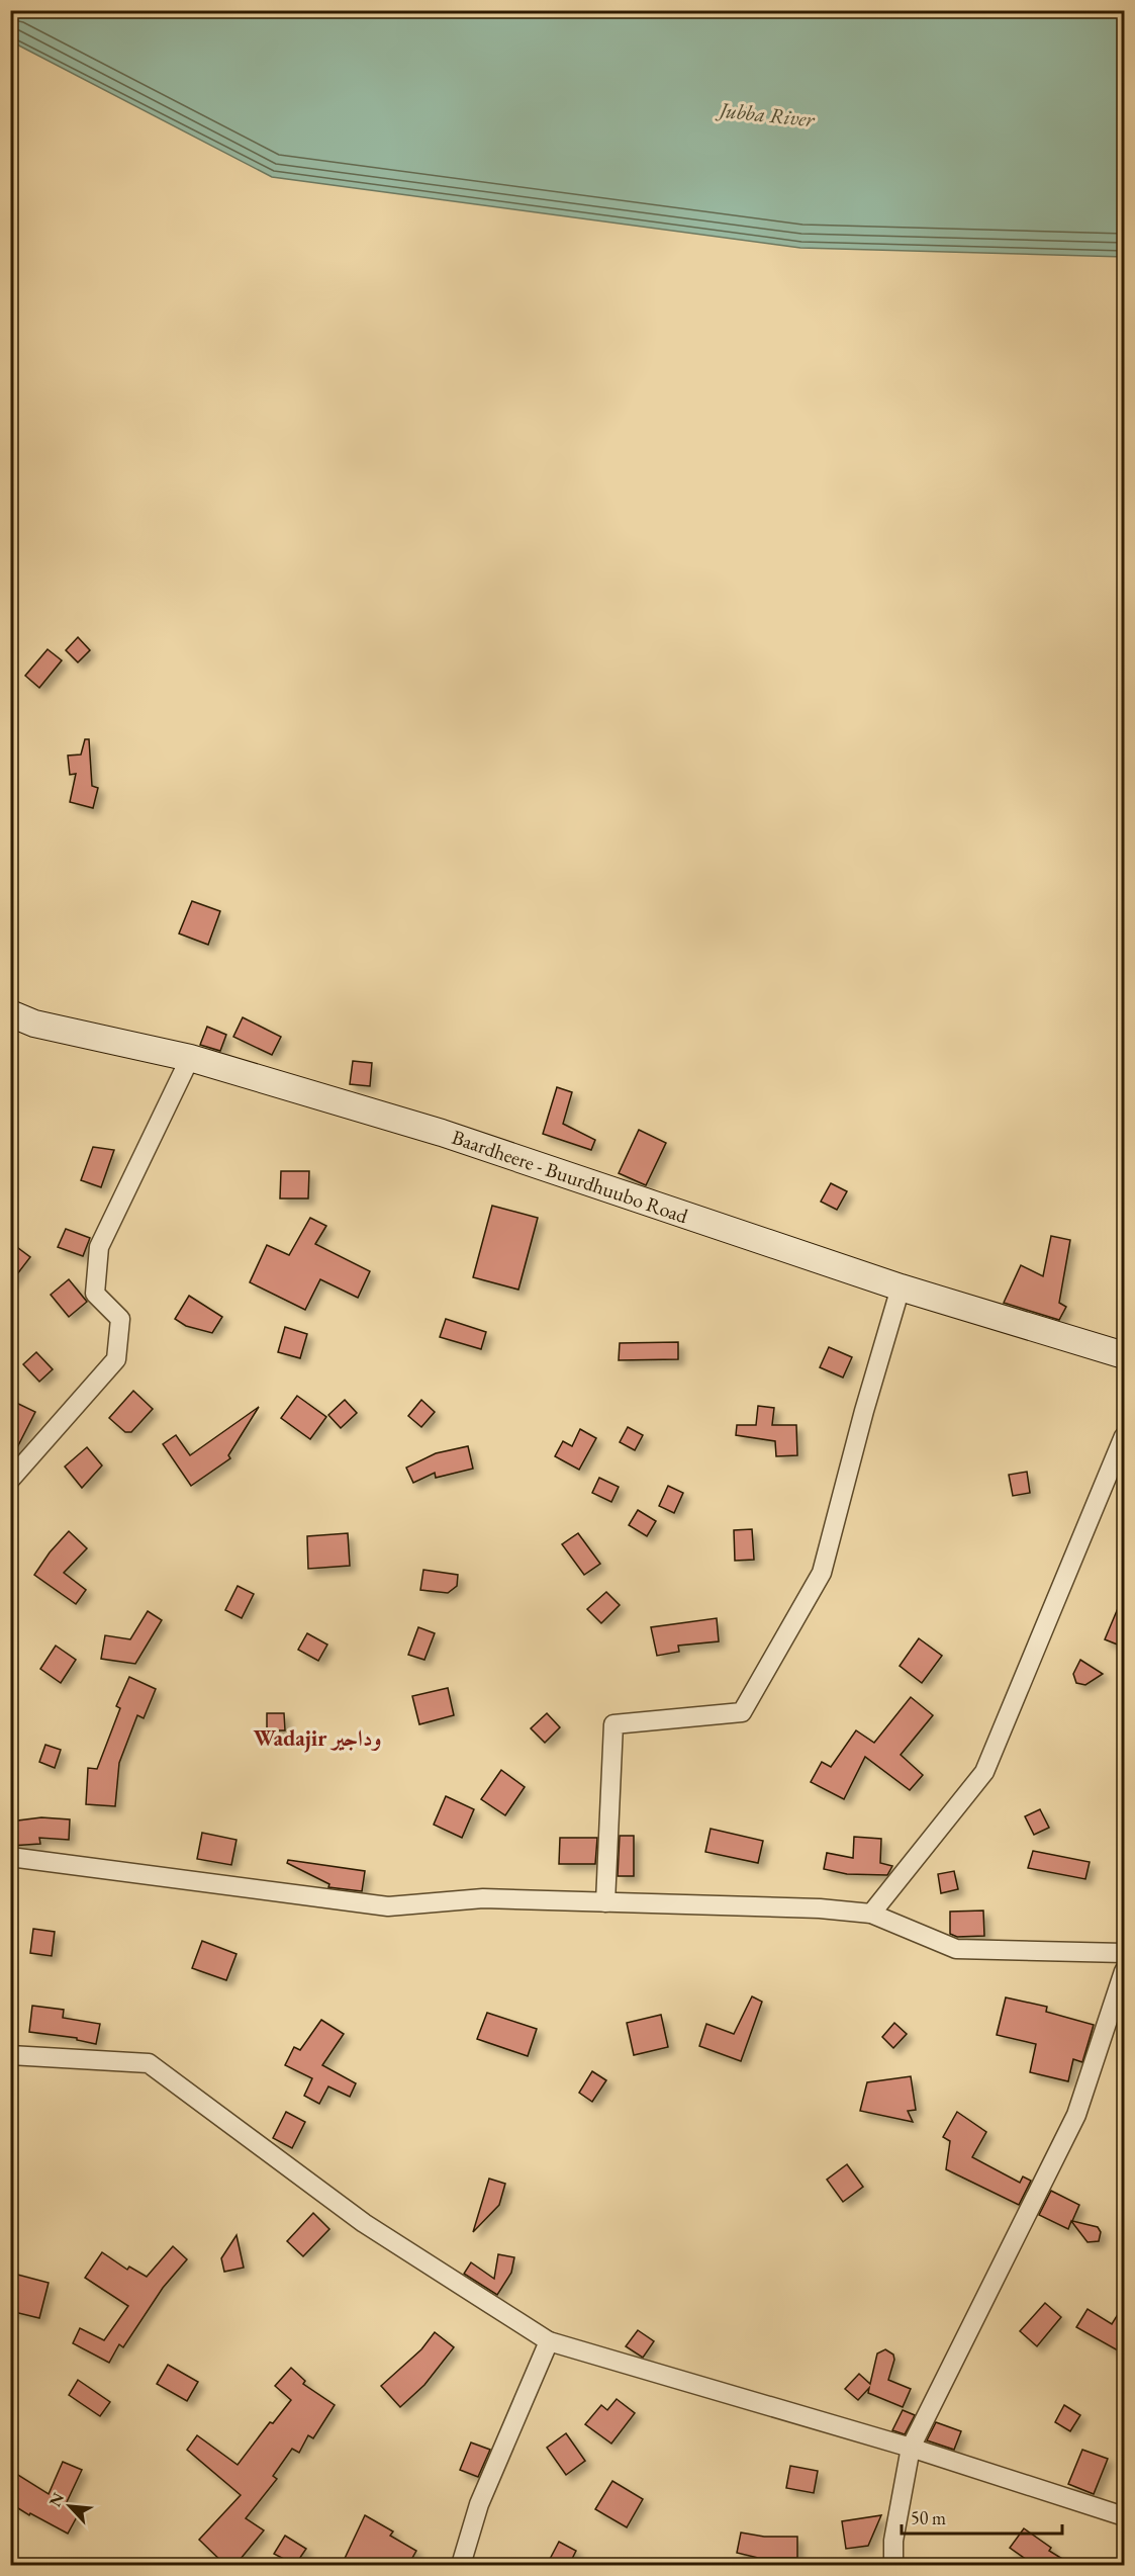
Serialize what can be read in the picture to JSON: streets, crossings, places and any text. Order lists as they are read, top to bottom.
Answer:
{
  "streets": {
    "main road": ["Baardheere - Buurdhuubo Road"]
  },
  "districts": ["Wadajir وداجير"],
  "water": ["Jubba River"],
  "scale_bar": "50 m",
  "north": "top left"
}
